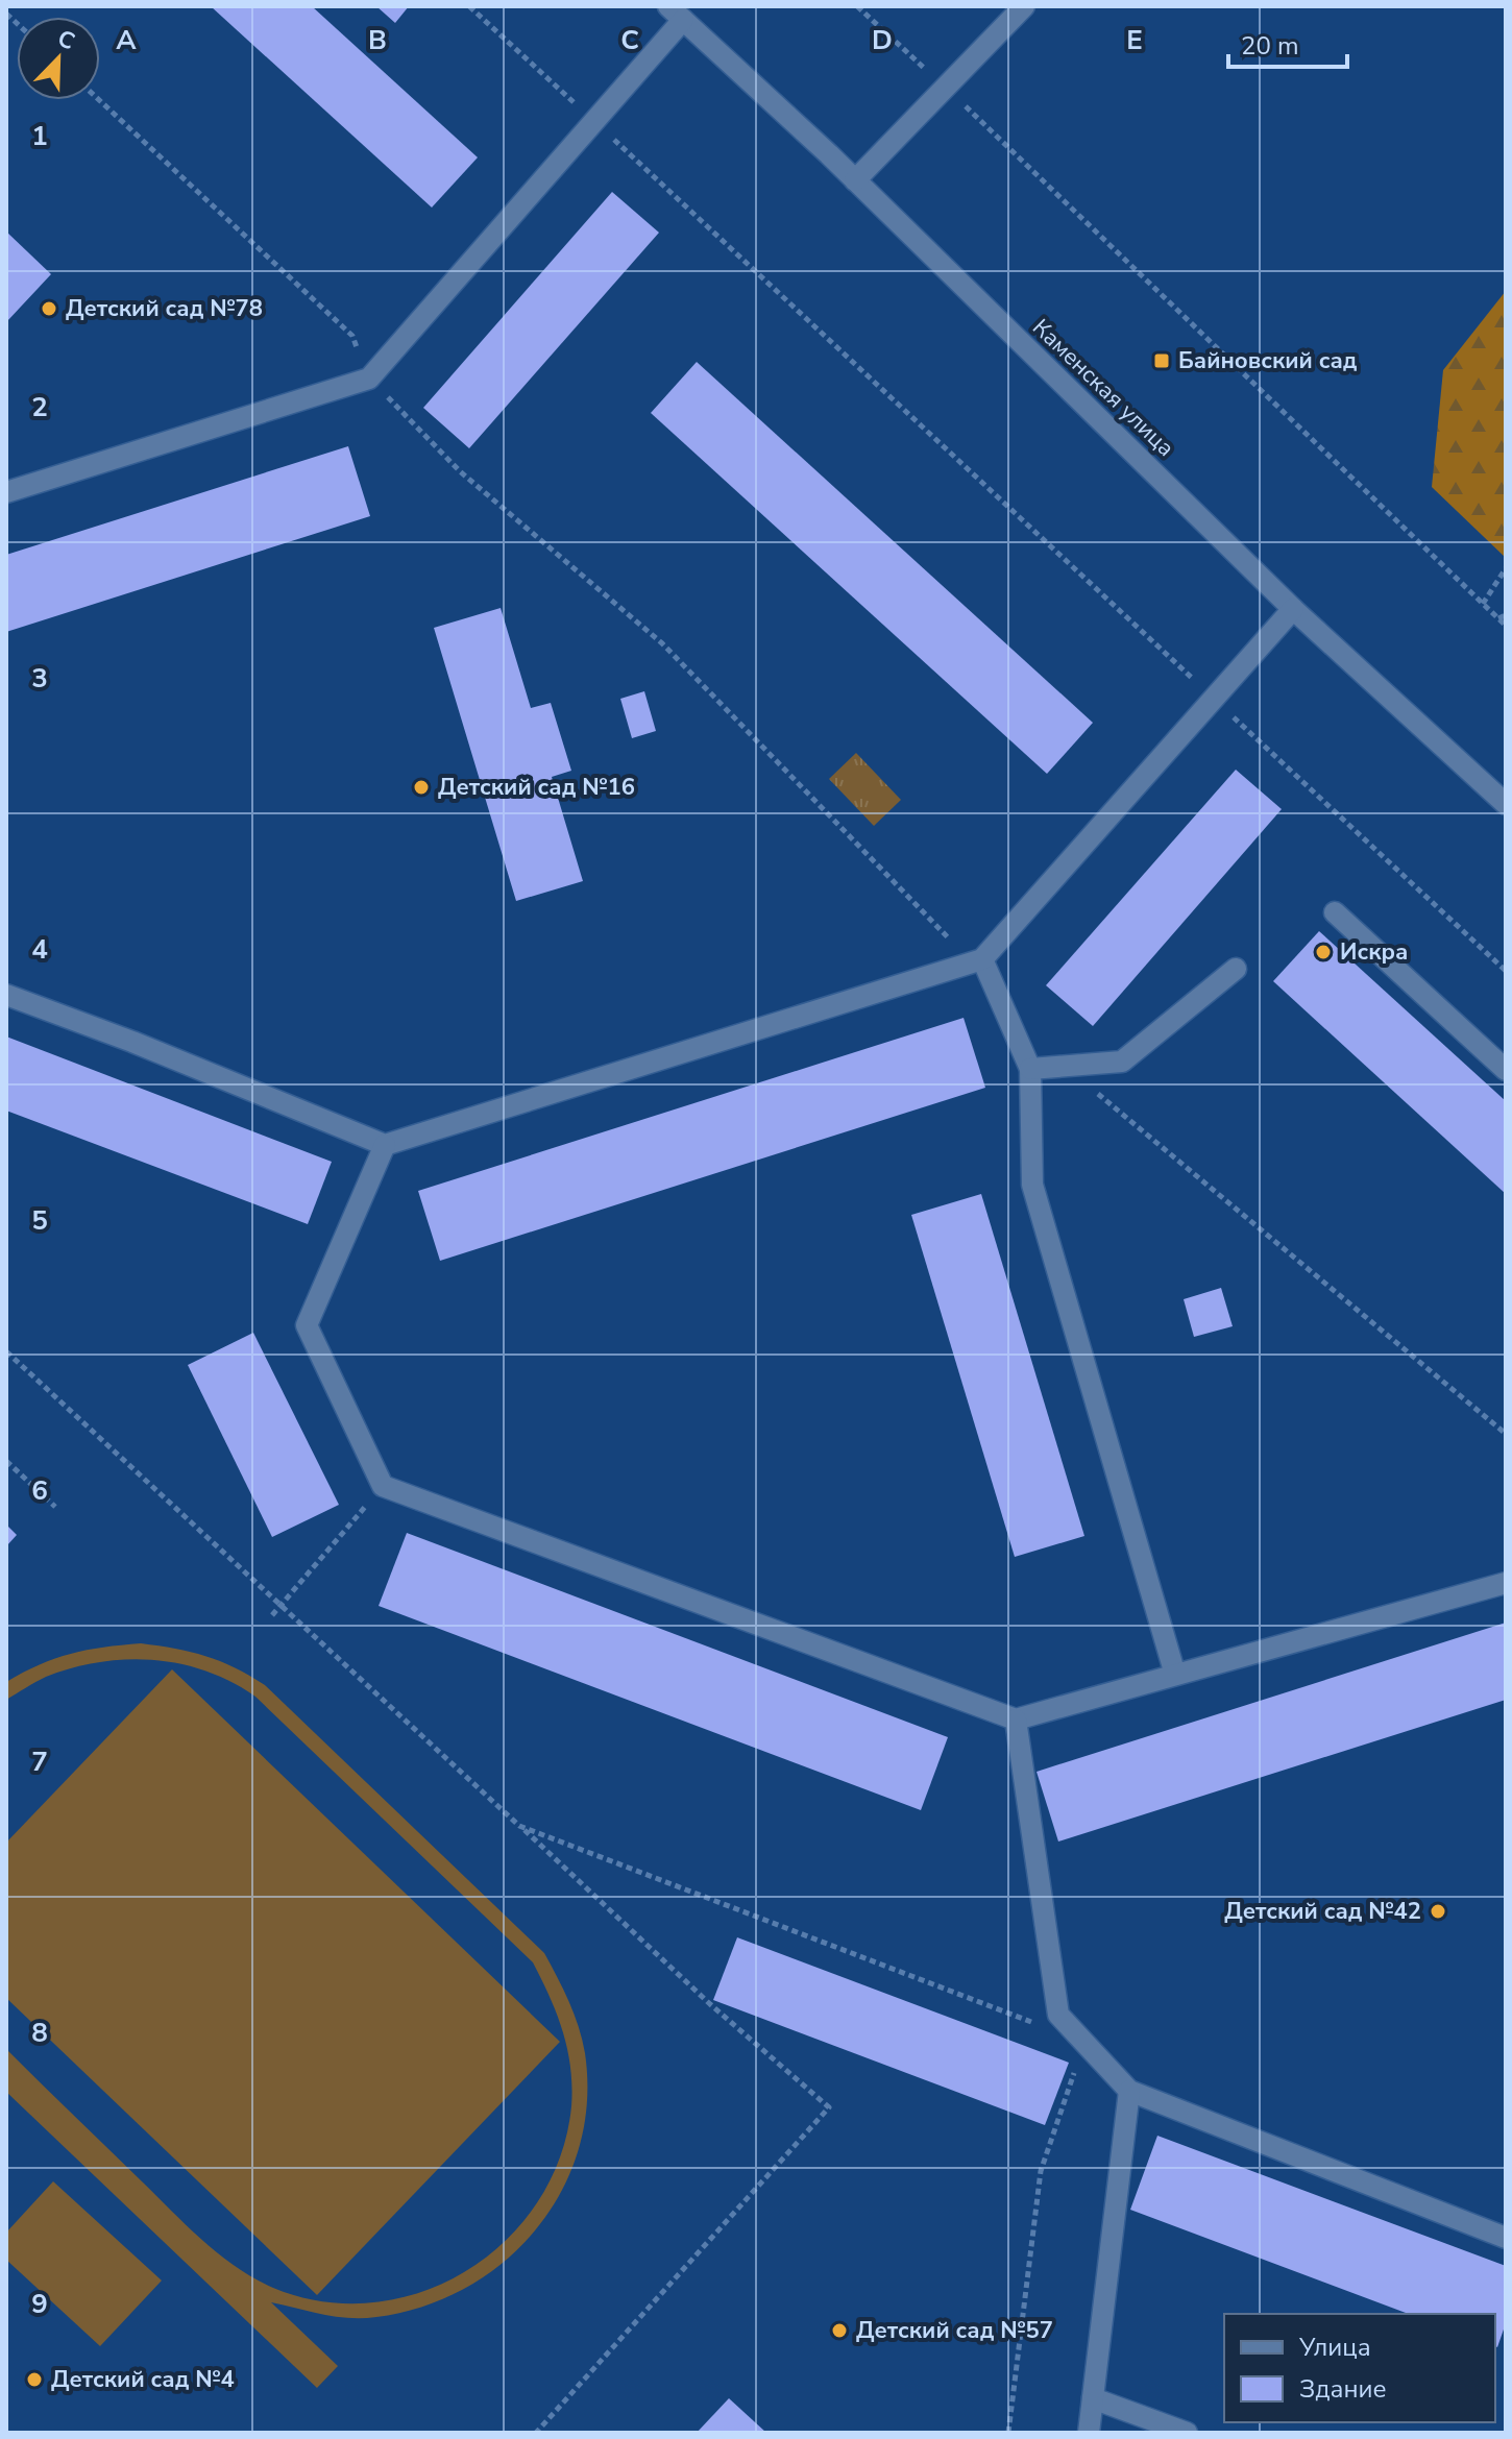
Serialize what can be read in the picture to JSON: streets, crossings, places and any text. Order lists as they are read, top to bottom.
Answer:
{
  "streets": {
    "street": ["Каменская улица"]
  },
  "places": {
    "other": [
      "Детский сад №78",
      "Детский сад №16",
      "Искра",
      "Детский сад №42",
      "Детский сад №57",
      "Детский сад №4"
    ],
    "transit": ["Байновский сад"]
  },
  "legend": ["Улица", "Здание"],
  "scale_bar": "20 m",
  "north": "top right",
  "grid": {
    "columns": [
      "A",
      "B",
      "C",
      "D",
      "E"
    ],
    "rows": [
      "1",
      "2",
      "3",
      "4",
      "5",
      "6",
      "7",
      "8",
      "9"
    ]
  }
}
